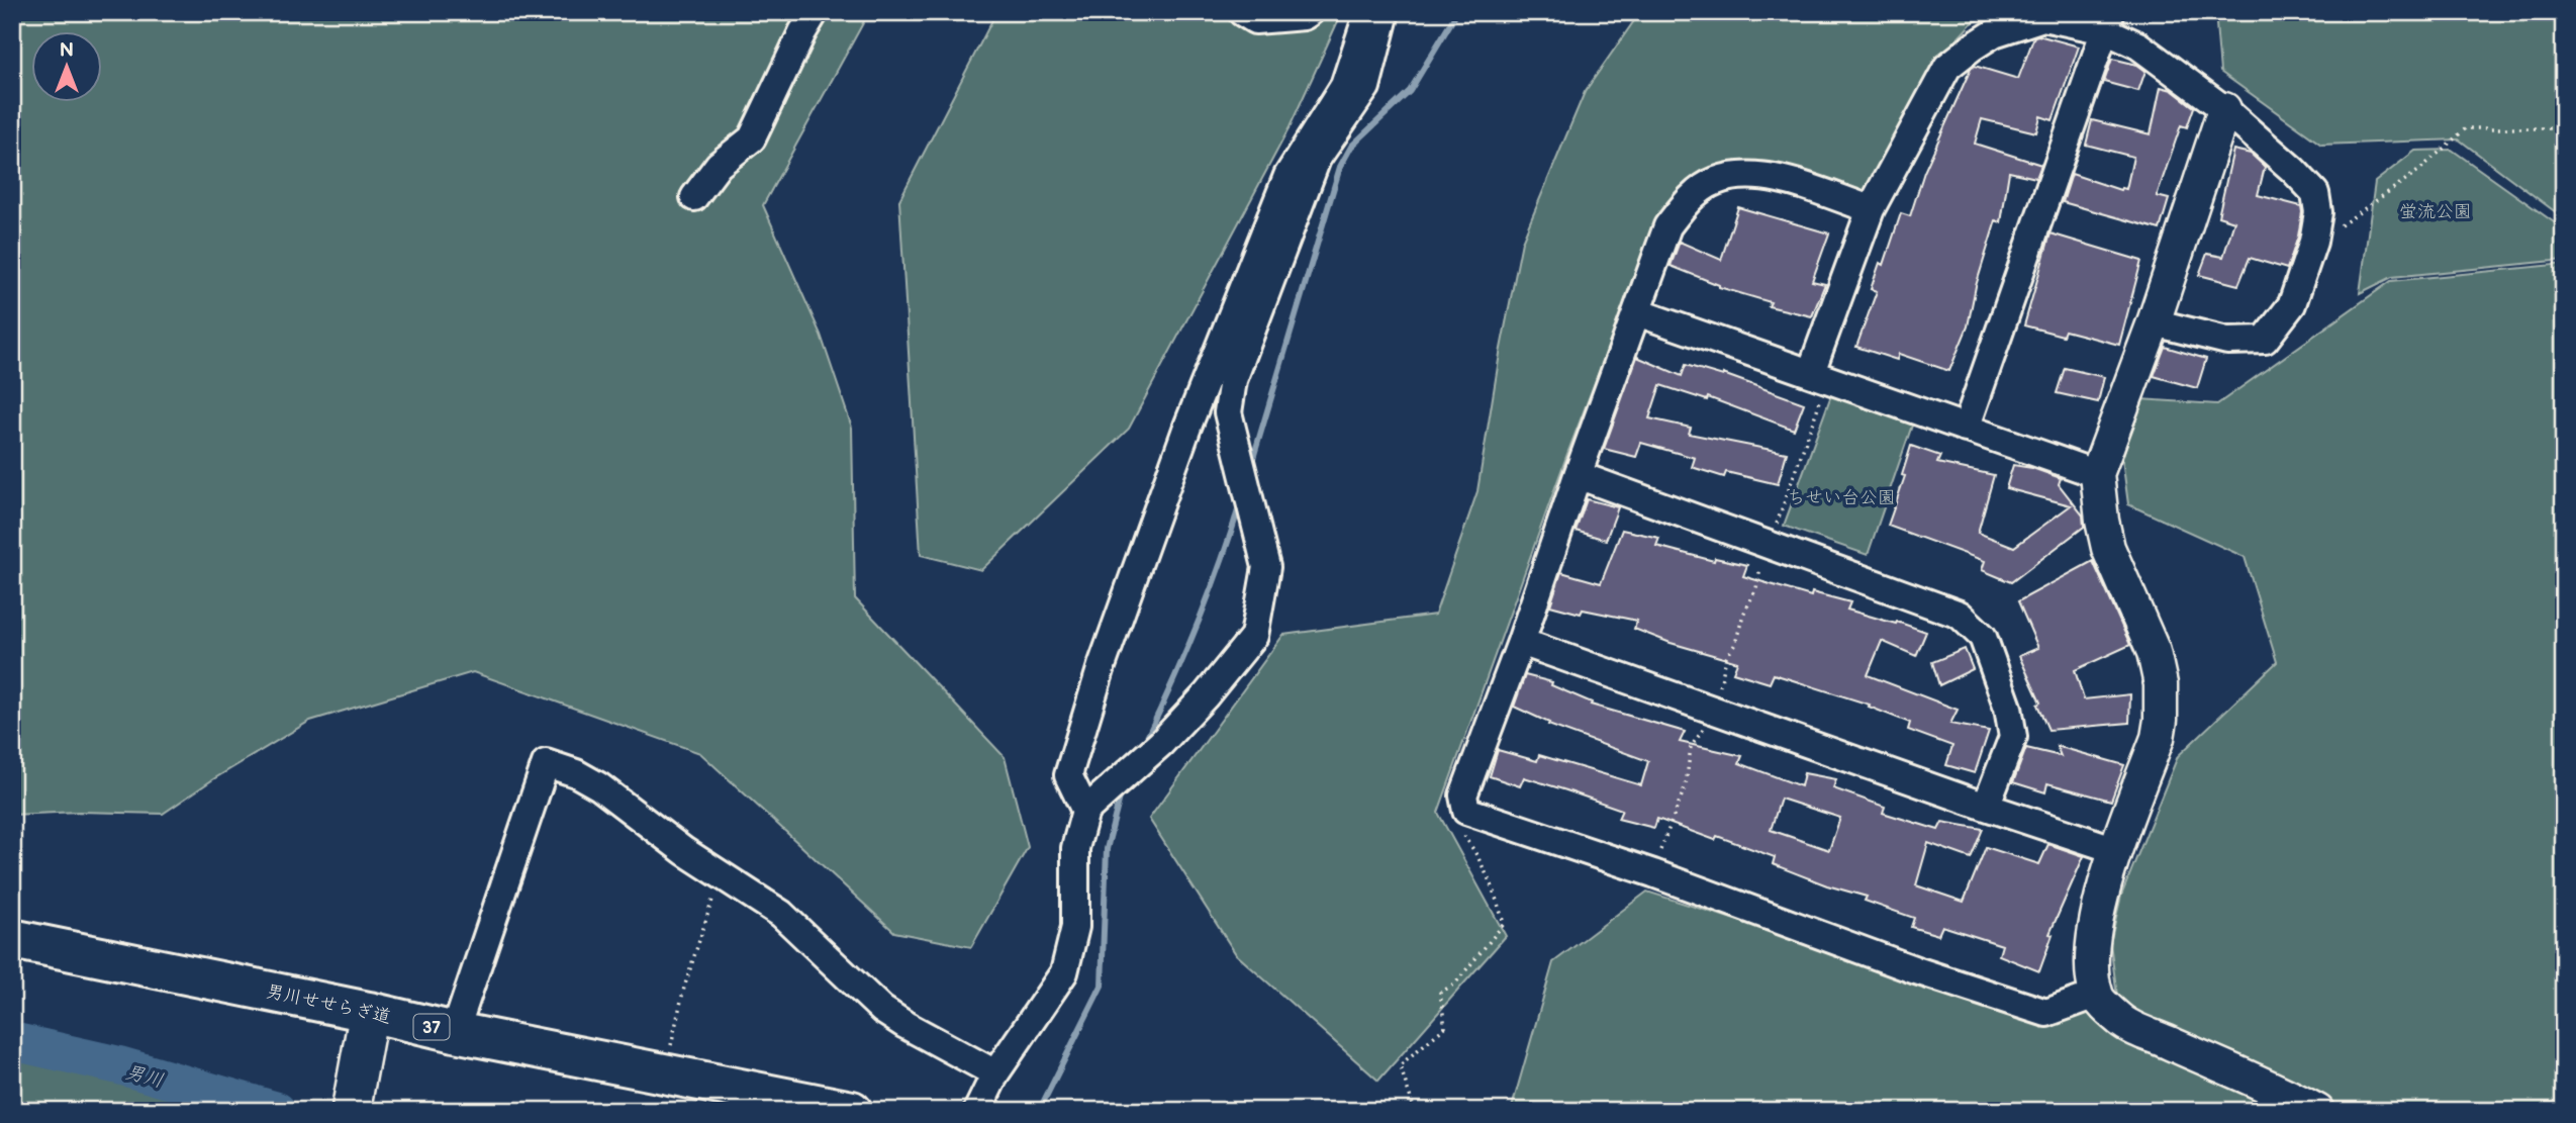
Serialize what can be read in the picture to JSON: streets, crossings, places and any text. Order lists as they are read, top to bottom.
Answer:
{
  "streets": {
    "main road": ["男川せせらぎ道", "37"]
  },
  "water": ["男川"],
  "parks": ["蛍流公園", "ちせい台公園"],
  "north": "top"
}
